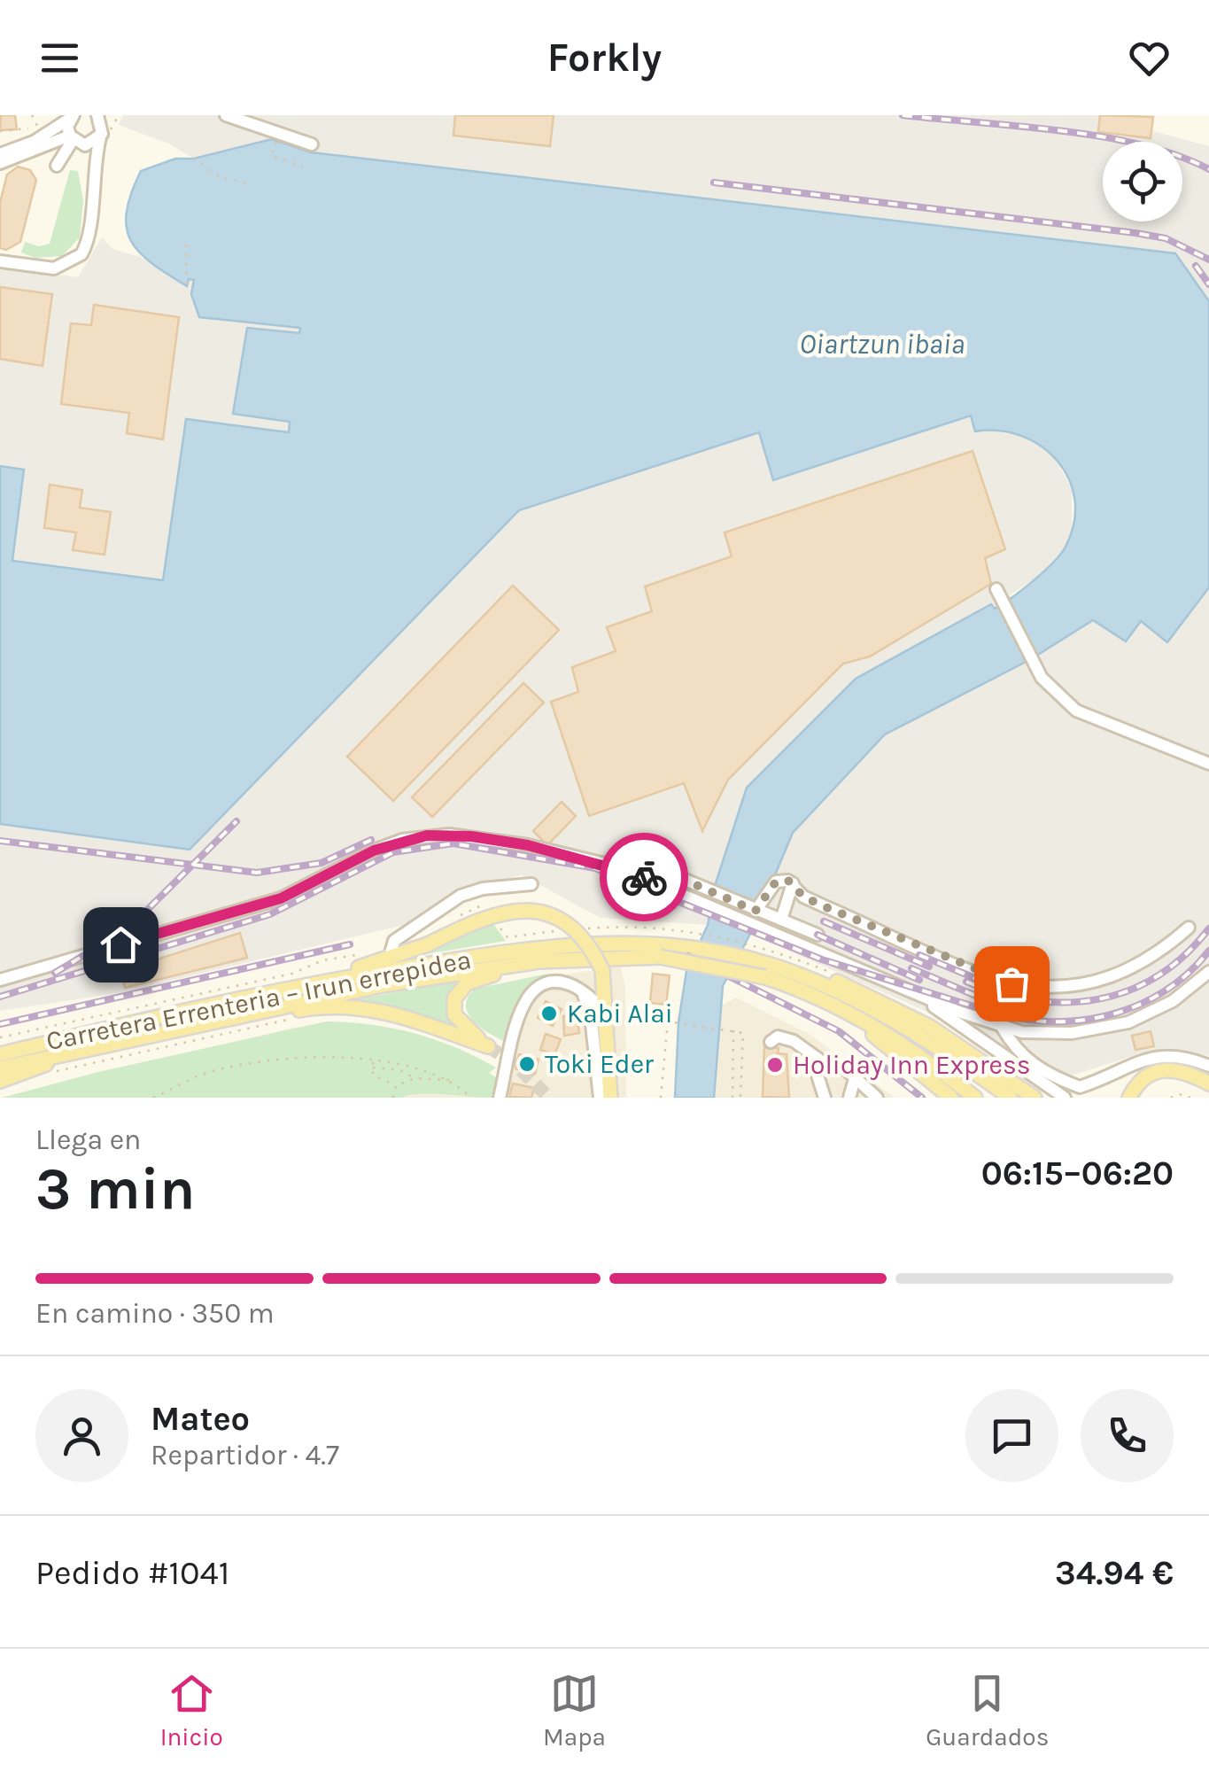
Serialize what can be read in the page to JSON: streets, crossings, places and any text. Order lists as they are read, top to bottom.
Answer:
{
  "streets": {
    "main road": ["Carretera Errenteria – Irun errepidea"]
  },
  "water": ["Oiartzun ibaia"],
  "places": ["Kabi Alai", "Toki Eder", "Holiday Inn Express"],
  "page": {
    "header": "Forkly",
    "heading": ["3 min", "Llega en", "06:15–06:20"],
    "panel": [
      "Mateo",
      "Repartidor · 4.7",
      "Pedido #1041",
      "34.94 €"
    ],
    "bar": "En camino · 350 m",
    "tabs": ["Inicio", "Mapa", "Guardados"]
  }
}
